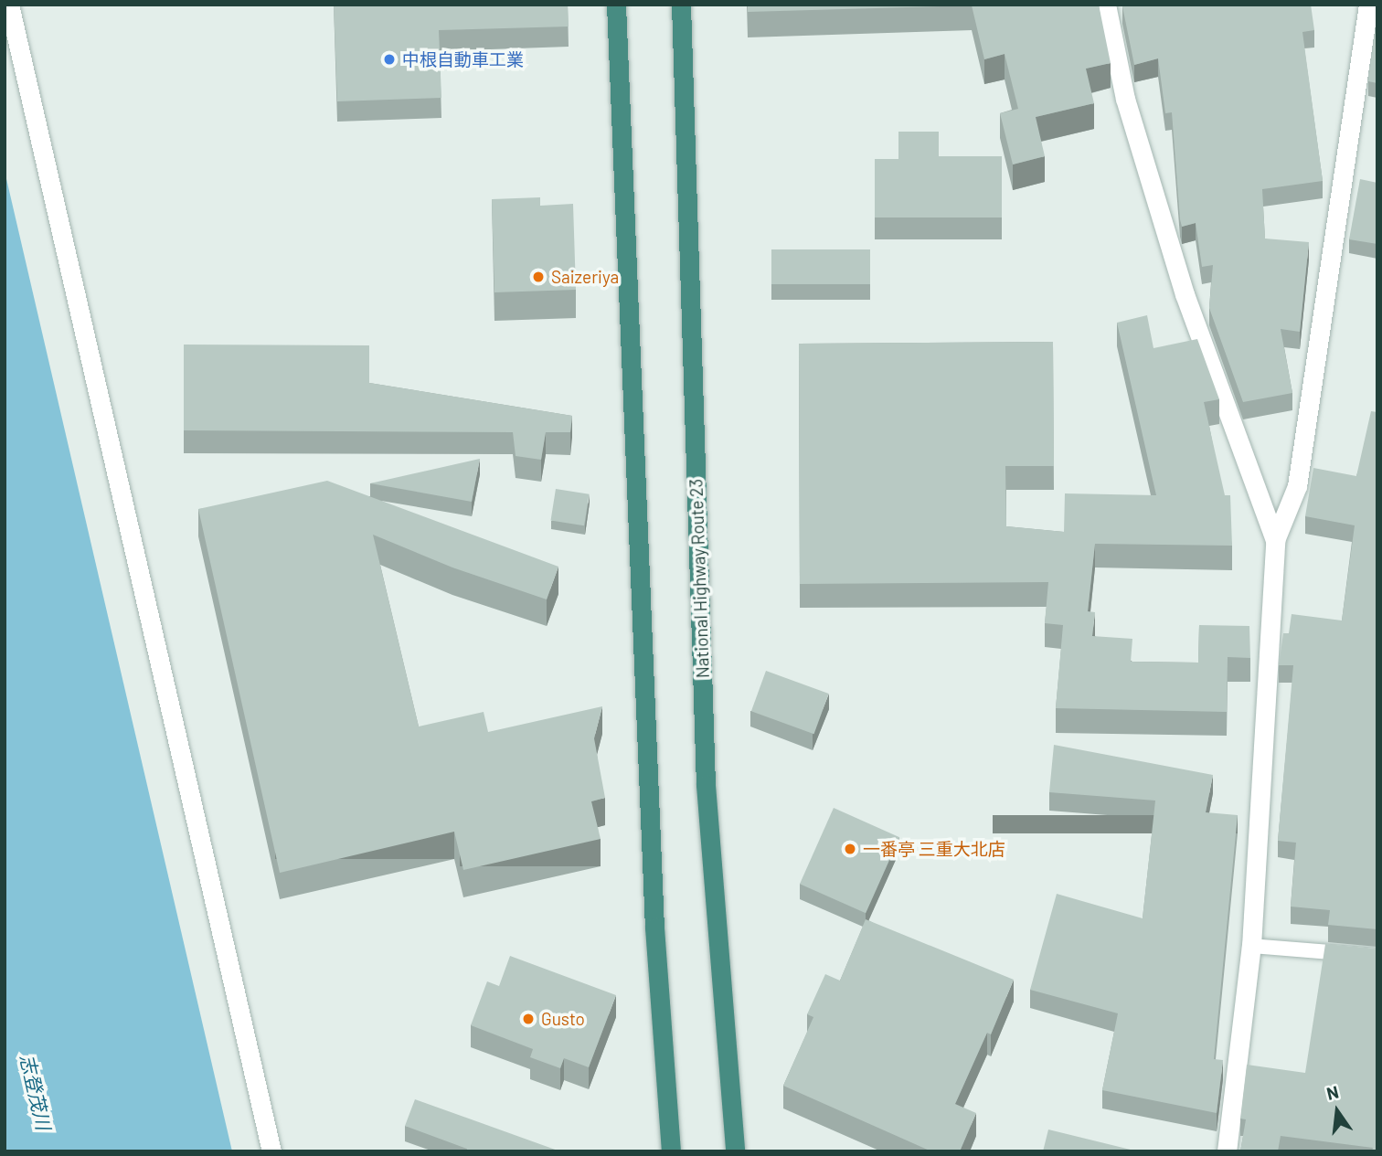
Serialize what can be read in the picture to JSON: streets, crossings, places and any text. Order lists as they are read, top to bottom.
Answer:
{
  "streets": {
    "highway": ["National Highway Route 23"]
  },
  "water": ["志登茂川"],
  "places": [
    "中根自動車工業",
    "Saizeriya",
    "一番亭 三重大北店",
    "Gusto"
  ],
  "north": "top"
}
